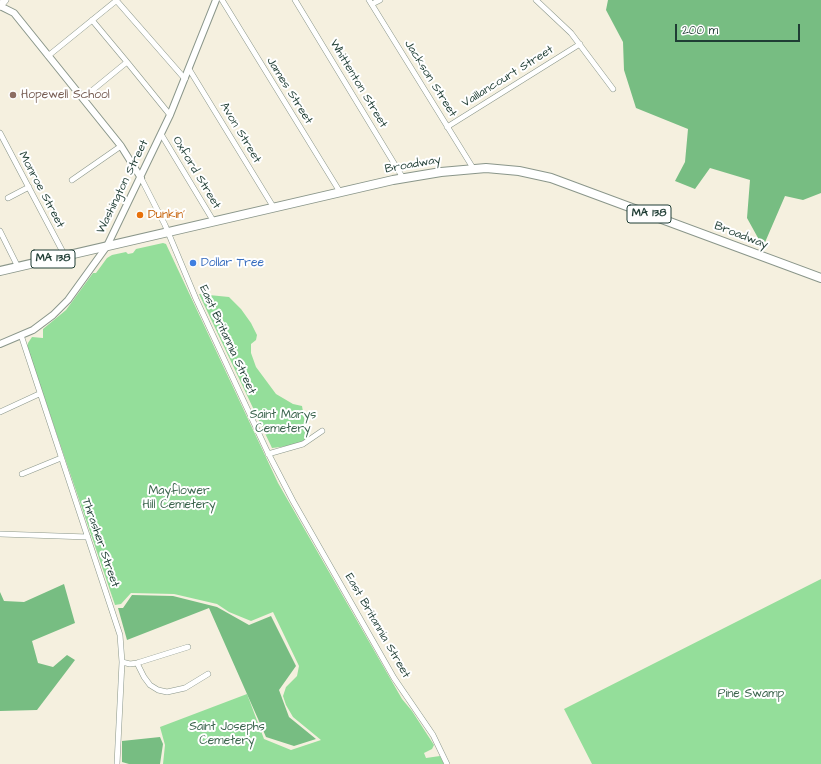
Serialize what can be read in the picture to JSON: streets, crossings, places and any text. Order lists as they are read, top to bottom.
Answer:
{
  "streets": {
    "main road": ["Broadway", "MA 138"],
    "street": [
      "Vaillancourt Street",
      "Jackson Street",
      "Whittenton Street",
      "James Street",
      "Avon Street",
      "Oxford Street",
      "Washington Street",
      "Monroe Street",
      "East Britannia Street",
      "Thrasher Street"
    ]
  },
  "crossings": [
    ["Vaillancourt Street", "Jackson Street"],
    ["Jackson Street", "Broadway"],
    ["Whittenton Street", "Broadway"],
    ["James Street", "Broadway"],
    ["Avon Street", "Broadway"],
    ["Avon Street", "Washington Street"],
    ["Broadway", "Oxford Street"],
    ["Broadway", "Washington Street"],
    ["Broadway", "Monroe Street"],
    ["Broadway", "East Britannia Street"],
    ["Oxford Street", "Washington Street"],
    ["Washington Street", "East Britannia Street"],
    ["Washington Street", "Thrasher Street"]
  ],
  "parks": [
    "Saint Marys Cemetery",
    "Mayflower Hill Cemetery",
    "Pine Swamp",
    "Saint Josephs Cemetery"
  ],
  "places": ["Hopewell School", "Dunkin'", "Dollar Tree"],
  "scale_bar": "200 m"
}
